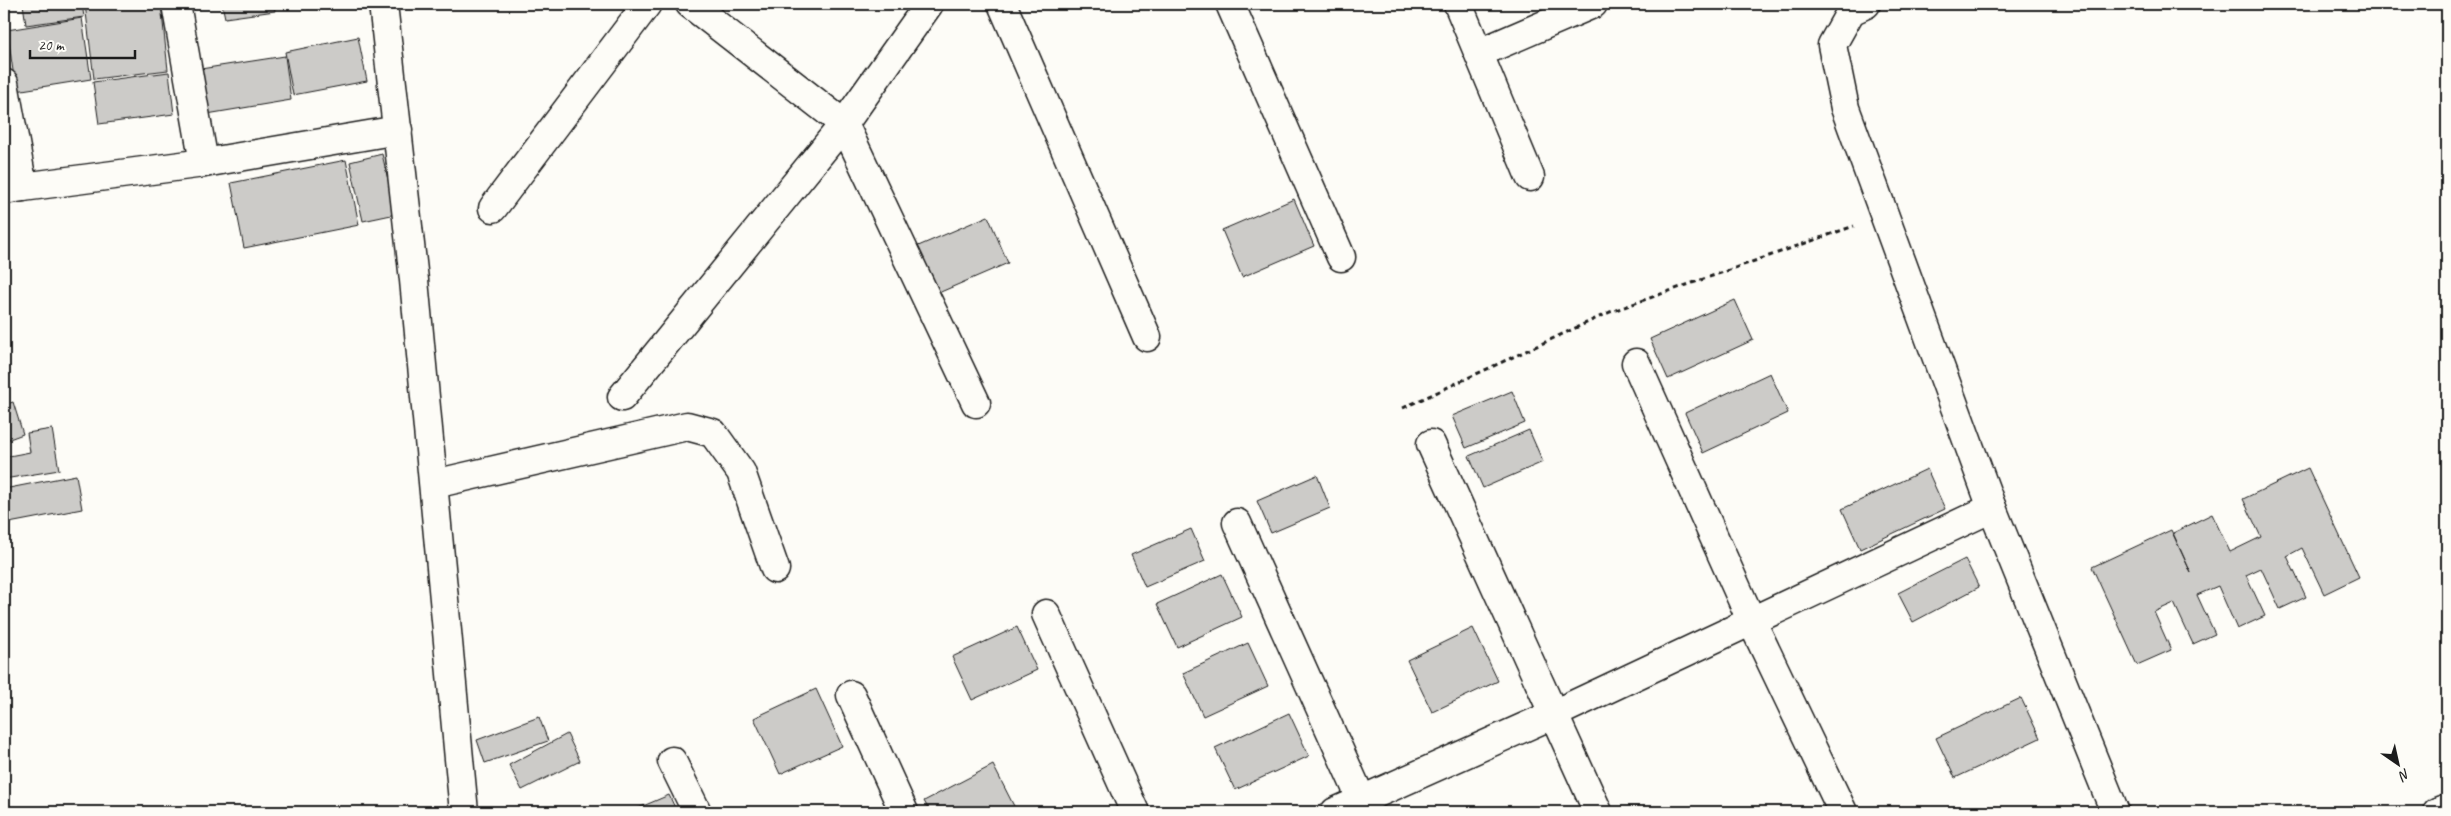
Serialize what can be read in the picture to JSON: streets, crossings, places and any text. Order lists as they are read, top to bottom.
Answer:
{
  "scale_bar": "20 m",
  "north": "bottom right"
}
